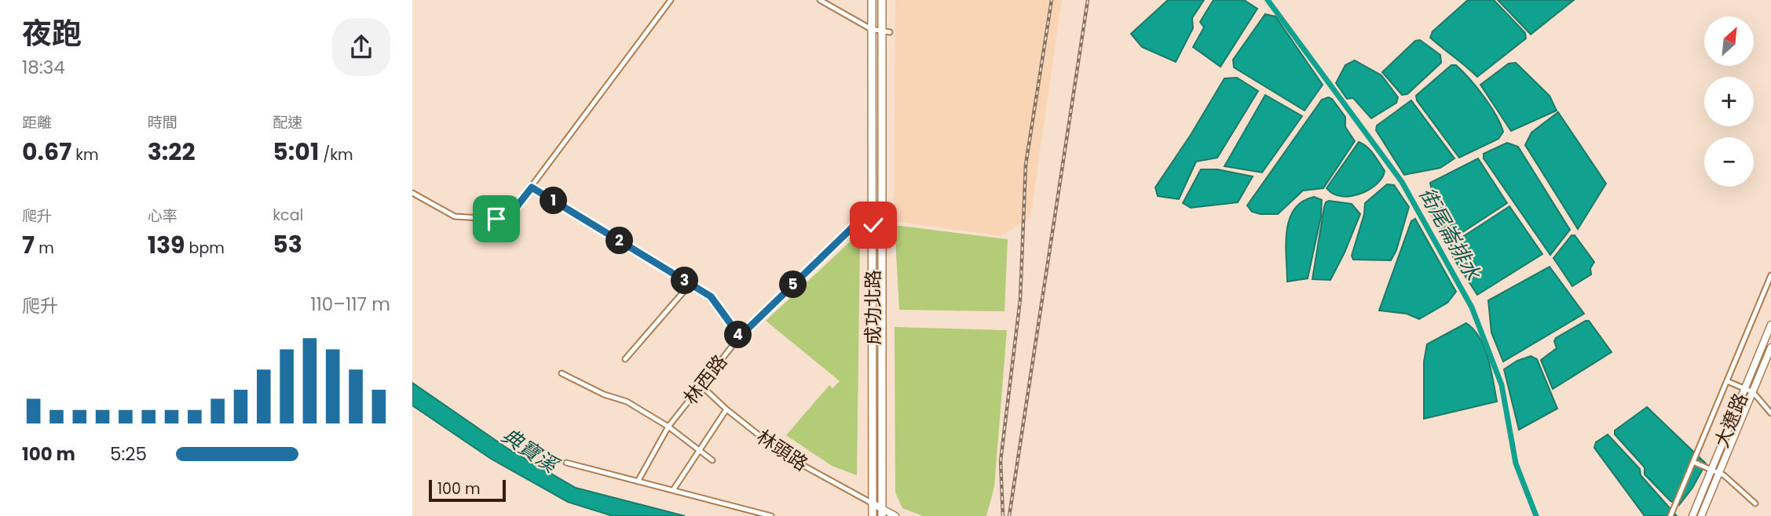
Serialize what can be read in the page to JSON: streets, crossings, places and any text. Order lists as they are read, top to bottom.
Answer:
{
  "streets": {
    "main road": ["成功北路"],
    "street": ["林西路", "大遼路", "林頭路"]
  },
  "crossings": [
    ["成功北路", "林西路"],
    ["成功北路", "林頭路"],
    ["林西路", "林頭路"]
  ],
  "water": ["街尾崙排水", "典寶溪"],
  "scale_bar": "100 m",
  "north": "top right",
  "page": {
    "heading": ["夜跑", "18:34"],
    "map_buttons": ["+", "−"],
    "stats": [
      ["距離", "0.67 km"],
      ["時間", "3:22"],
      ["配速", "5:01 /km"],
      ["爬升", "7 m"],
      ["心率", "139 bpm"],
      ["kcal", "53"]
    ],
    "pins": [
      "1",
      "2",
      "3",
      "5",
      "4"
    ],
    "chart": ["爬升", "110–117 m"],
    "list": [
      {
        "name": "100 m",
        "note": "5:25"
      }
    ],
    "scale": "100 m"
  }
}
